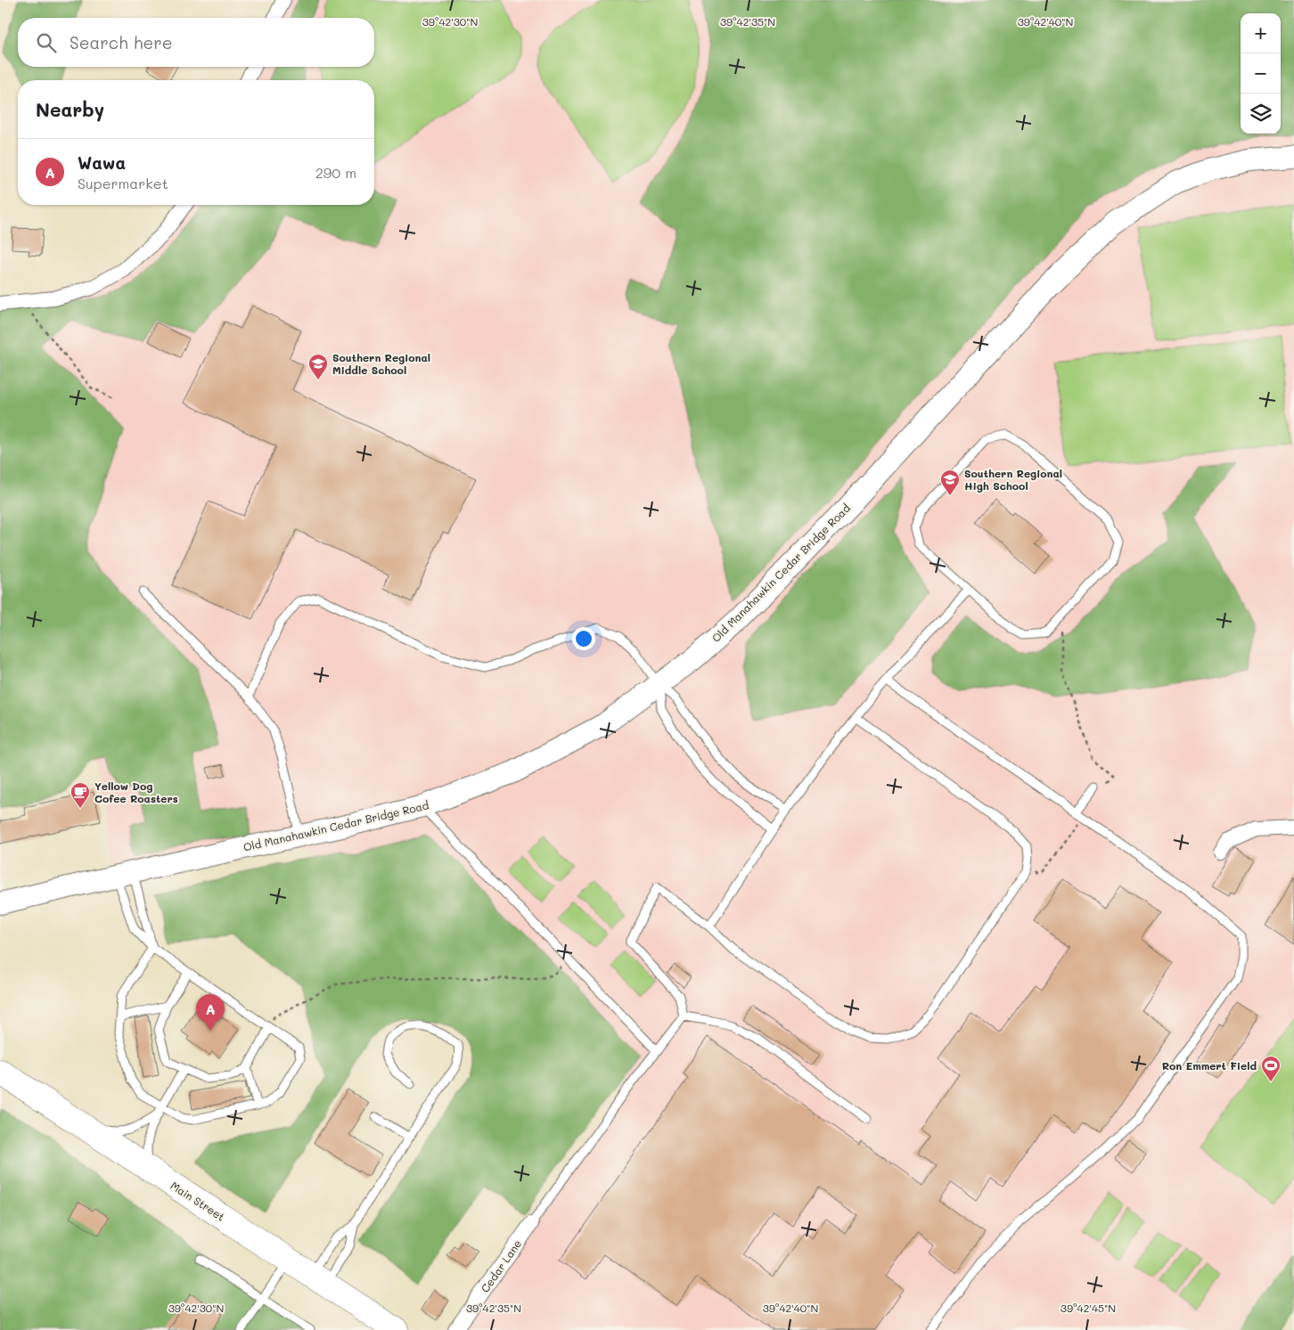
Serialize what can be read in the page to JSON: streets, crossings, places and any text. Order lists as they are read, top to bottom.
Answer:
{
  "streets": {
    "highway": ["Main Street"],
    "street": ["Old Manahawkin Cedar Bridge Road", "Cedar Lane"]
  },
  "places": {
    "school or university": ["Southern Regional Middle School", "Southern Regional High School"],
    "cafe": ["Yellow Dog Cofee Roasters"],
    "sports": ["Ron Emmert Field"]
  },
  "page": {
    "map_buttons": ["+", "−"],
    "search": "Search here",
    "heading": "Nearby",
    "list": [
      {
        "mark": "A",
        "name": "Wawa",
        "note": "Supermarket",
        "value": "290 m"
      }
    ],
    "pins": "A"
  },
  "coordinates": [
    "39°42'30\"N",
    "39°42'35\"N",
    "39°42'40\"N",
    "39°42'45\"N"
  ]
}
